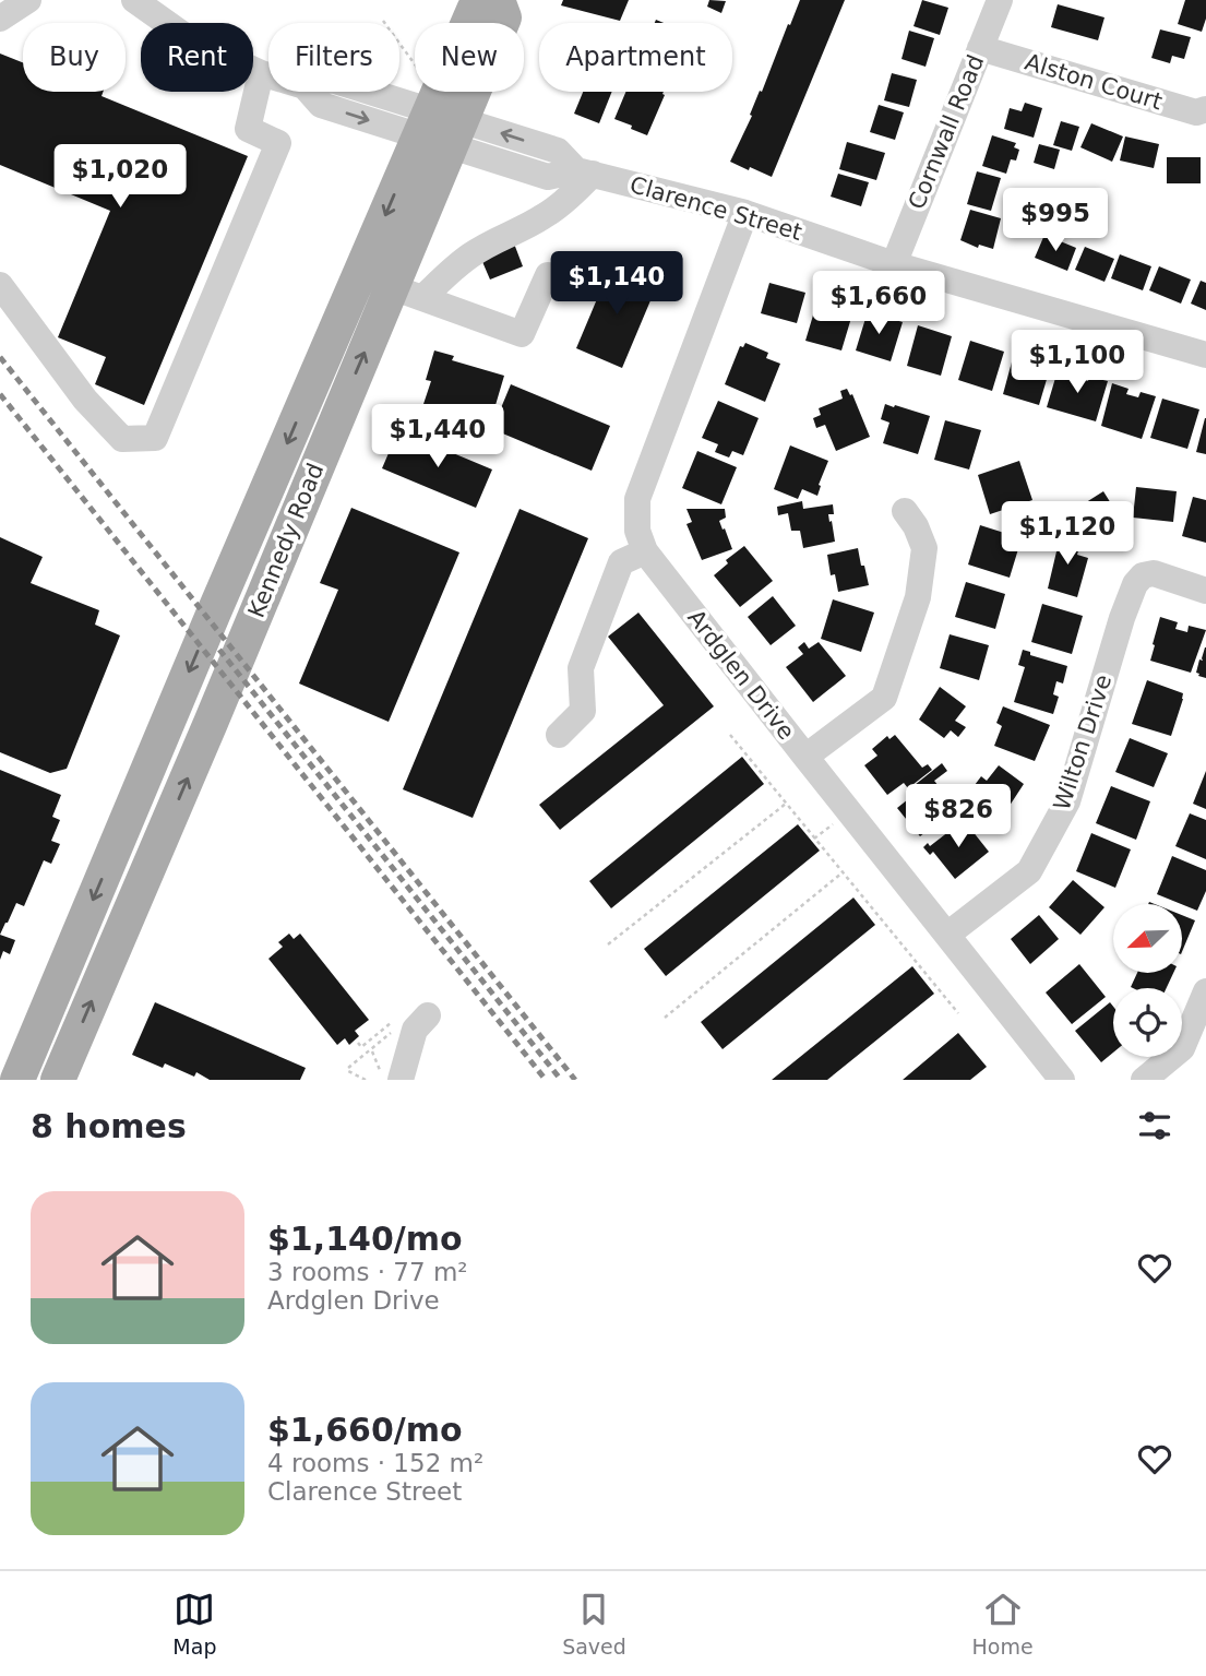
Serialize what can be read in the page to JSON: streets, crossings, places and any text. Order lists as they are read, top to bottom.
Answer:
{
  "streets": {
    "main road": ["Kennedy Road"],
    "street": [
      "Alston Court",
      "Cornwall Road",
      "Clarence Street",
      "Ardglen Drive",
      "Wilton Drive"
    ]
  },
  "crossings": [
    ["Alston Court", "Cornwall Road"],
    ["Cornwall Road", "Clarence Street"],
    ["Clarence Street", "Kennedy Road"],
    ["Clarence Street", "Ardglen Drive"],
    ["Ardglen Drive", "Wilton Drive"]
  ],
  "north": "bottom left",
  "page": {
    "chip": [
      "Buy",
      "Rent",
      "Filters",
      "New",
      "Apartment"
    ],
    "price": [
      "$1,020",
      "$995",
      "$1,140",
      "$1,660",
      "$1,100",
      "$1,440",
      "$1,120",
      "$826"
    ],
    "heading": "8 homes",
    "list": [
      {
        "name": "$1,140/mo",
        "note": "3 rooms · 77 m² · Ardglen Drive"
      },
      {
        "name": "$1,660/mo",
        "note": "4 rooms · 152 m² · Clarence Street"
      }
    ],
    "tabs": ["Map", "Saved", "Home"]
  }
}
